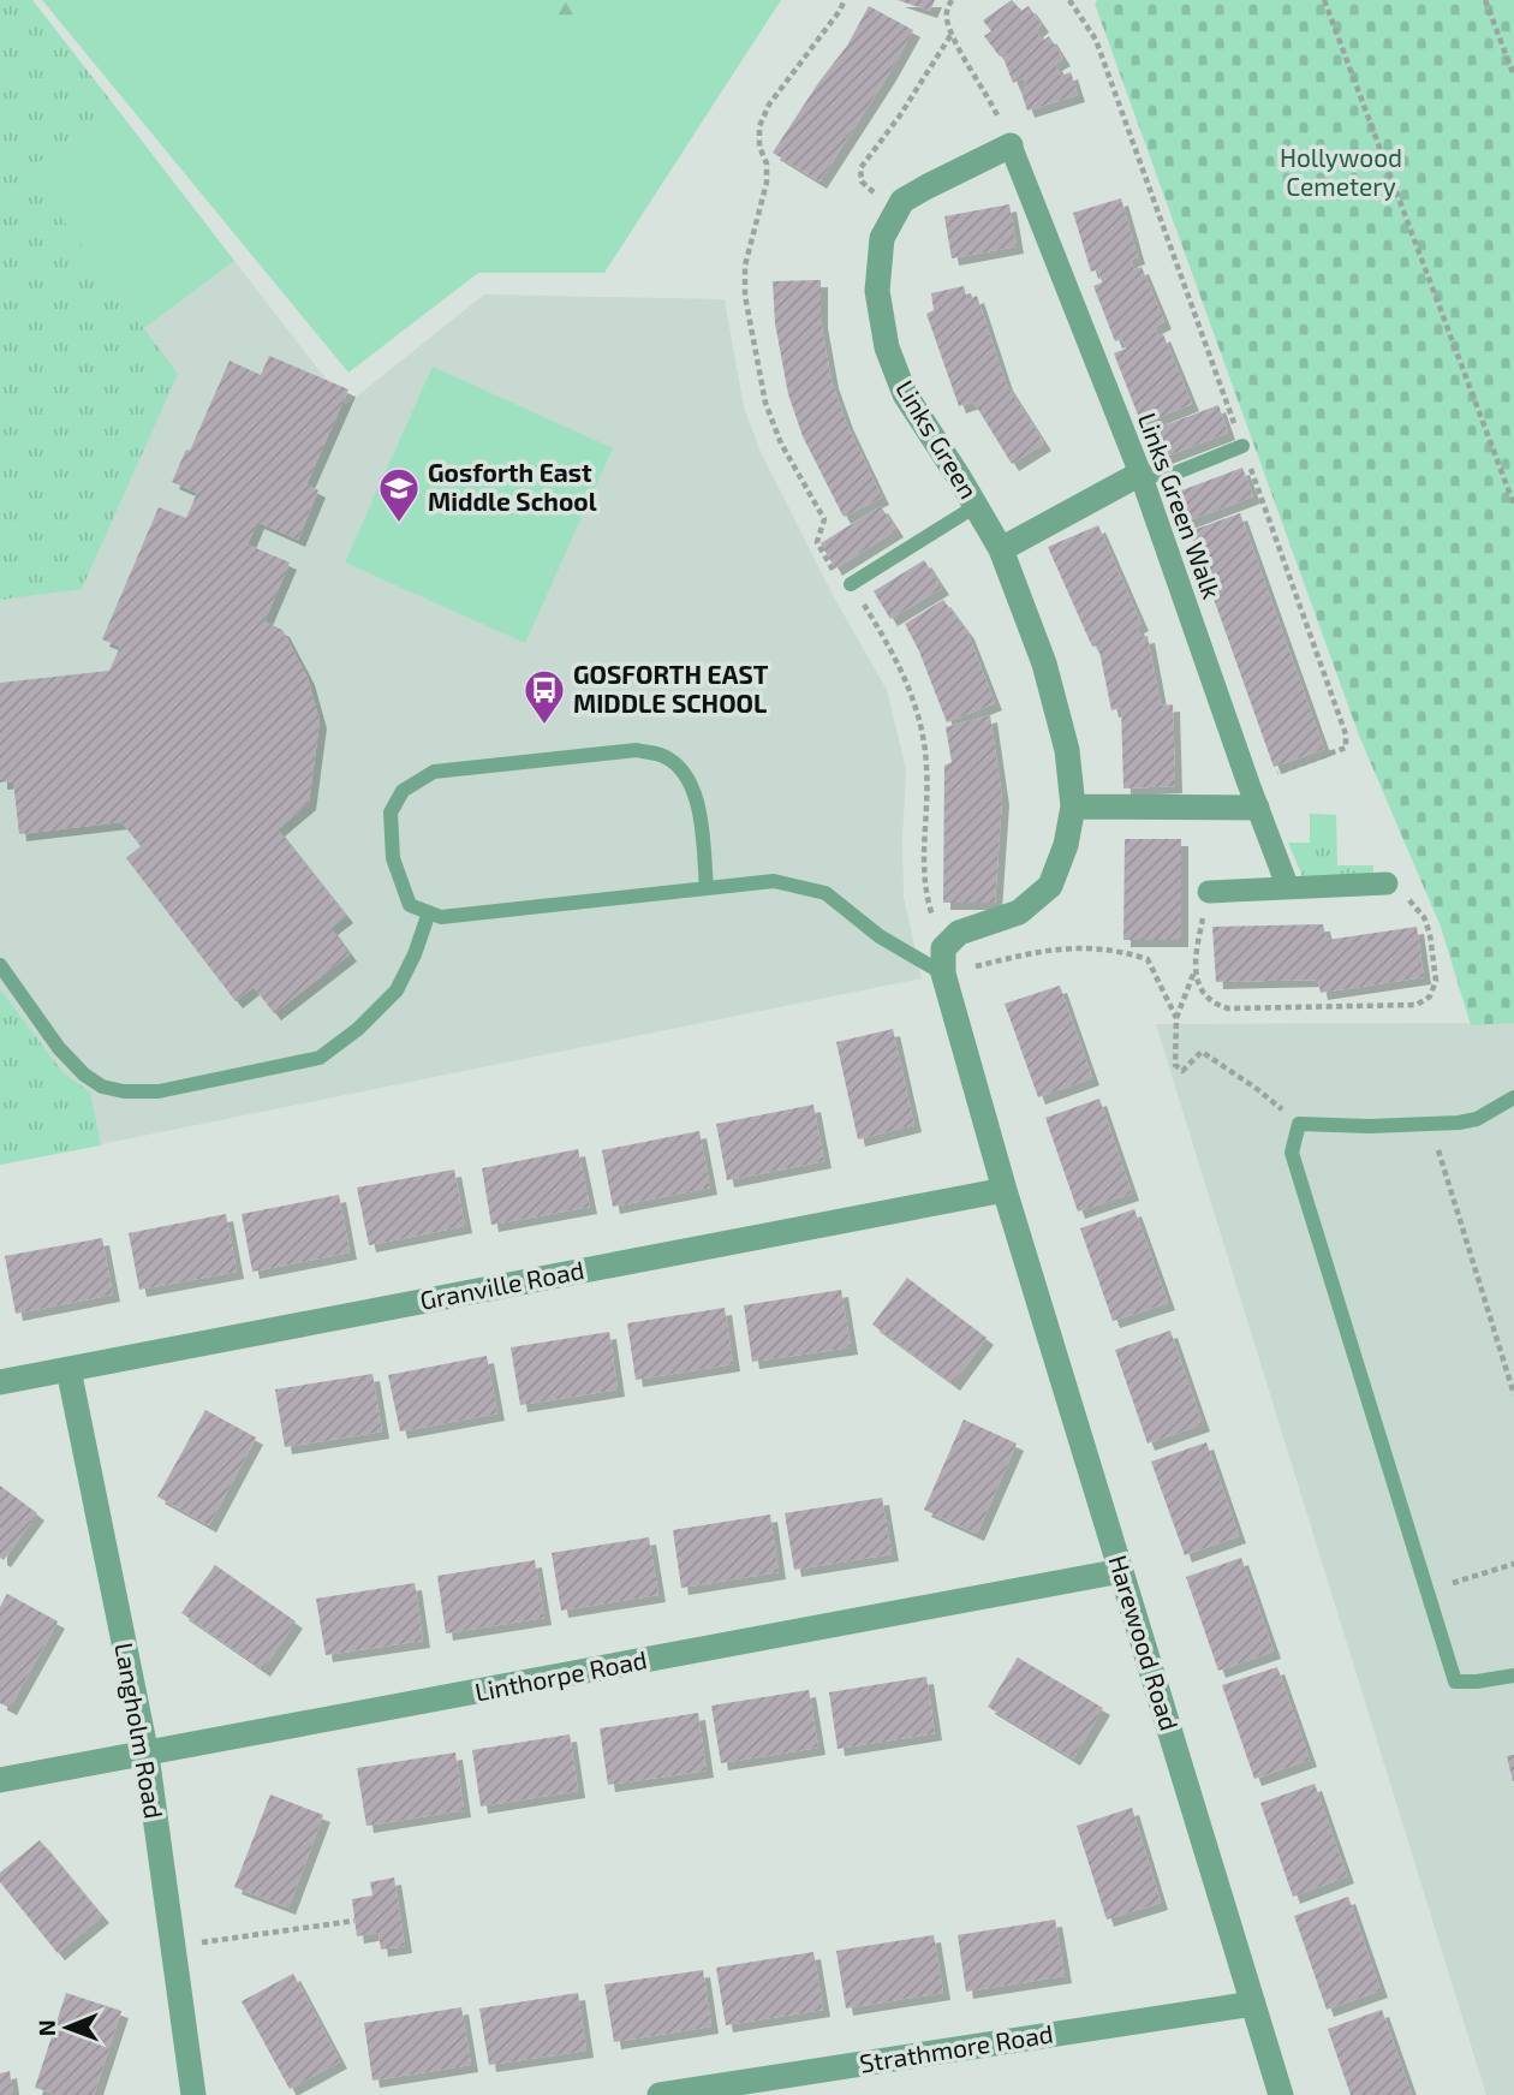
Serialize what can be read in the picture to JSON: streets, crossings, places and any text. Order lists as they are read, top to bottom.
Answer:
{
  "streets": {
    "street": [
      "Links Green",
      "Links Green Walk",
      "Granville Road",
      "Harewood Road",
      "Linthorpe Road",
      "Langholm Road",
      "Strathmore Road"
    ]
  },
  "crossings": [
    ["Links Green", "Harewood Road"],
    ["Granville Road", "Harewood Road"],
    ["Granville Road", "Langholm Road"],
    ["Harewood Road", "Linthorpe Road"],
    ["Harewood Road", "Strathmore Road"],
    ["Linthorpe Road", "Langholm Road"]
  ],
  "parks": ["Hollywood Cemetery"],
  "places": {
    "school or university": ["Gosforth East Middle School"],
    "bus stop": ["GOSFORTH EAST MIDDLE SCHOOL"]
  },
  "north": "left"
}
